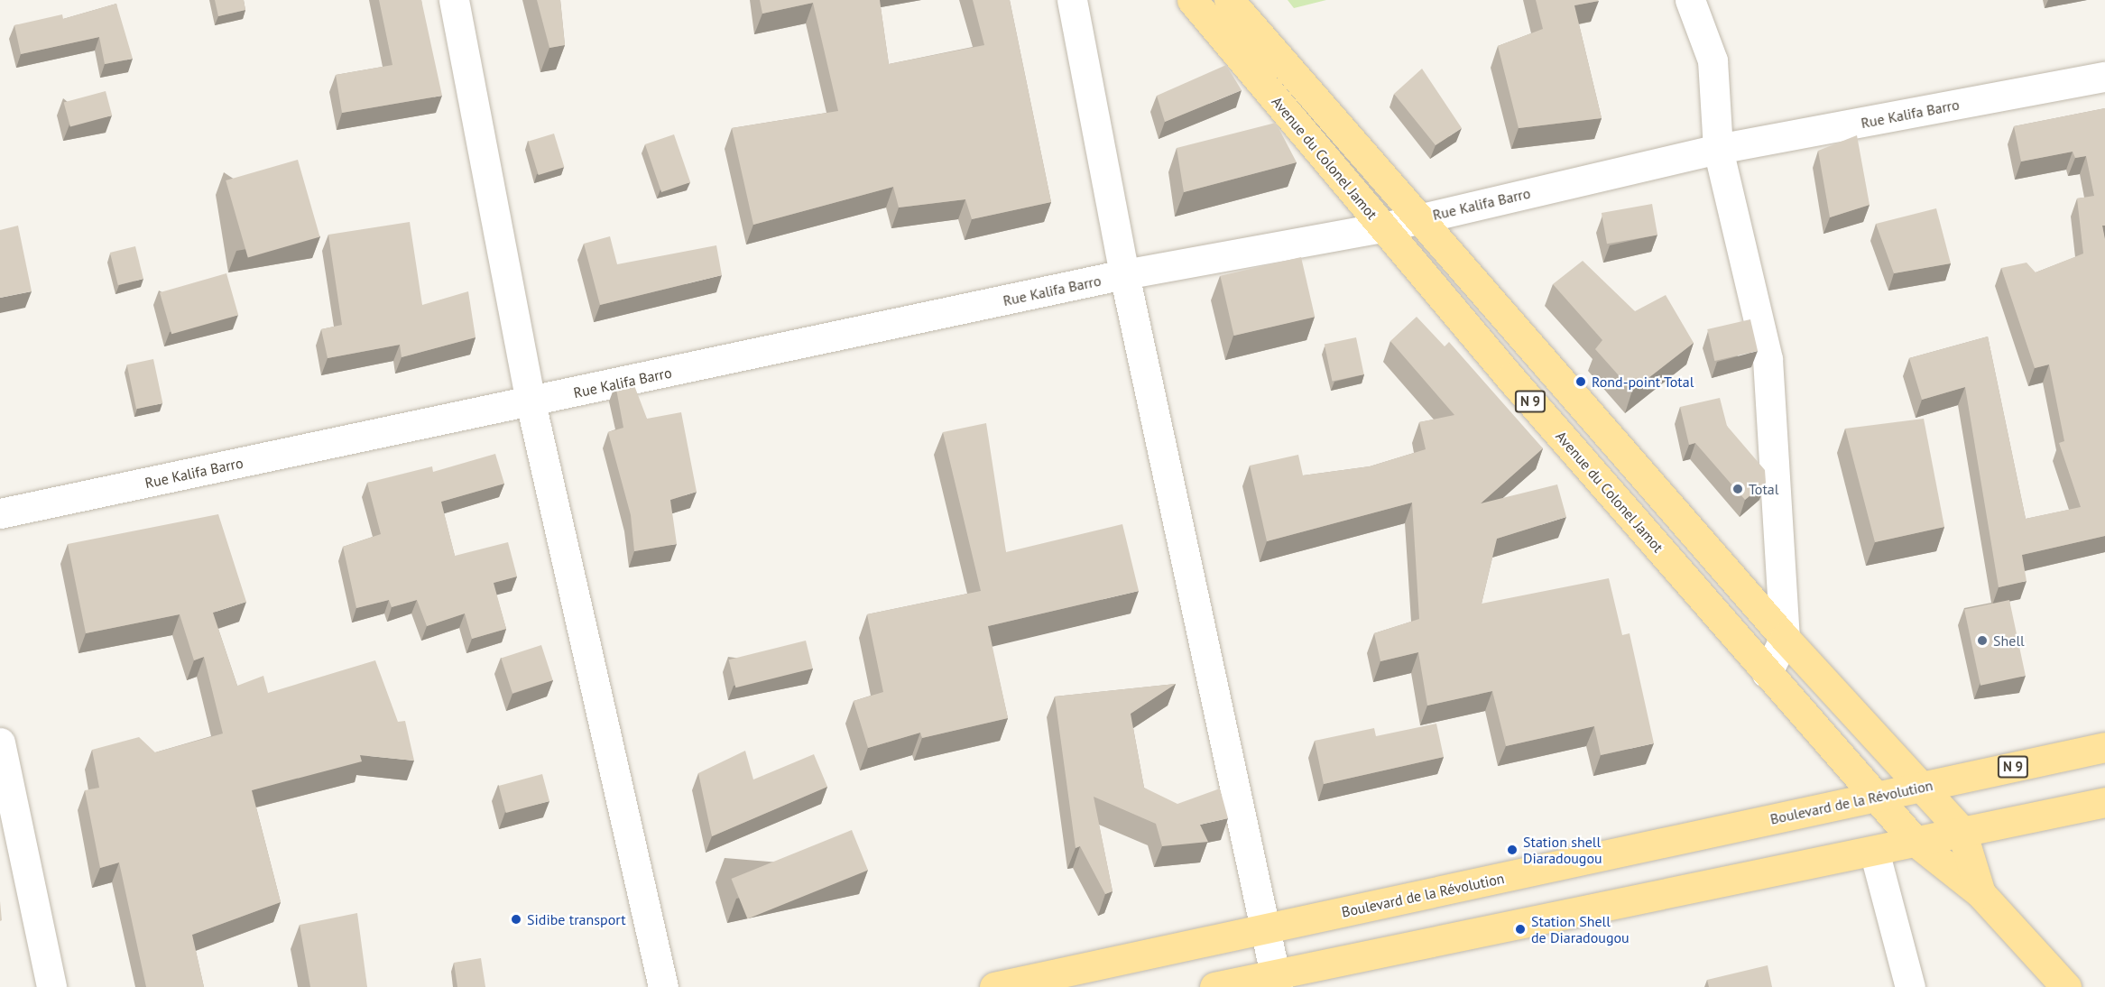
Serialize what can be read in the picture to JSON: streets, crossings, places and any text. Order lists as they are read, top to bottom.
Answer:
{
  "streets": {
    "main road": ["Avenue du Colonel Jamot", "N 9", "Boulevard de la Révolution"],
    "street": ["Rue Kalifa Barro"]
  },
  "crossings": [
    ["Rue Kalifa Barro", "Avenue du Colonel Jamot"],
    ["Avenue du Colonel Jamot", "Boulevard de la Révolution"]
  ],
  "places": [
    "Rond-point Total",
    "Total",
    "Shell",
    "Station shell Diaradougou",
    "Sidibe transport",
    "Station Shell de Diaradougou"
  ]
}
